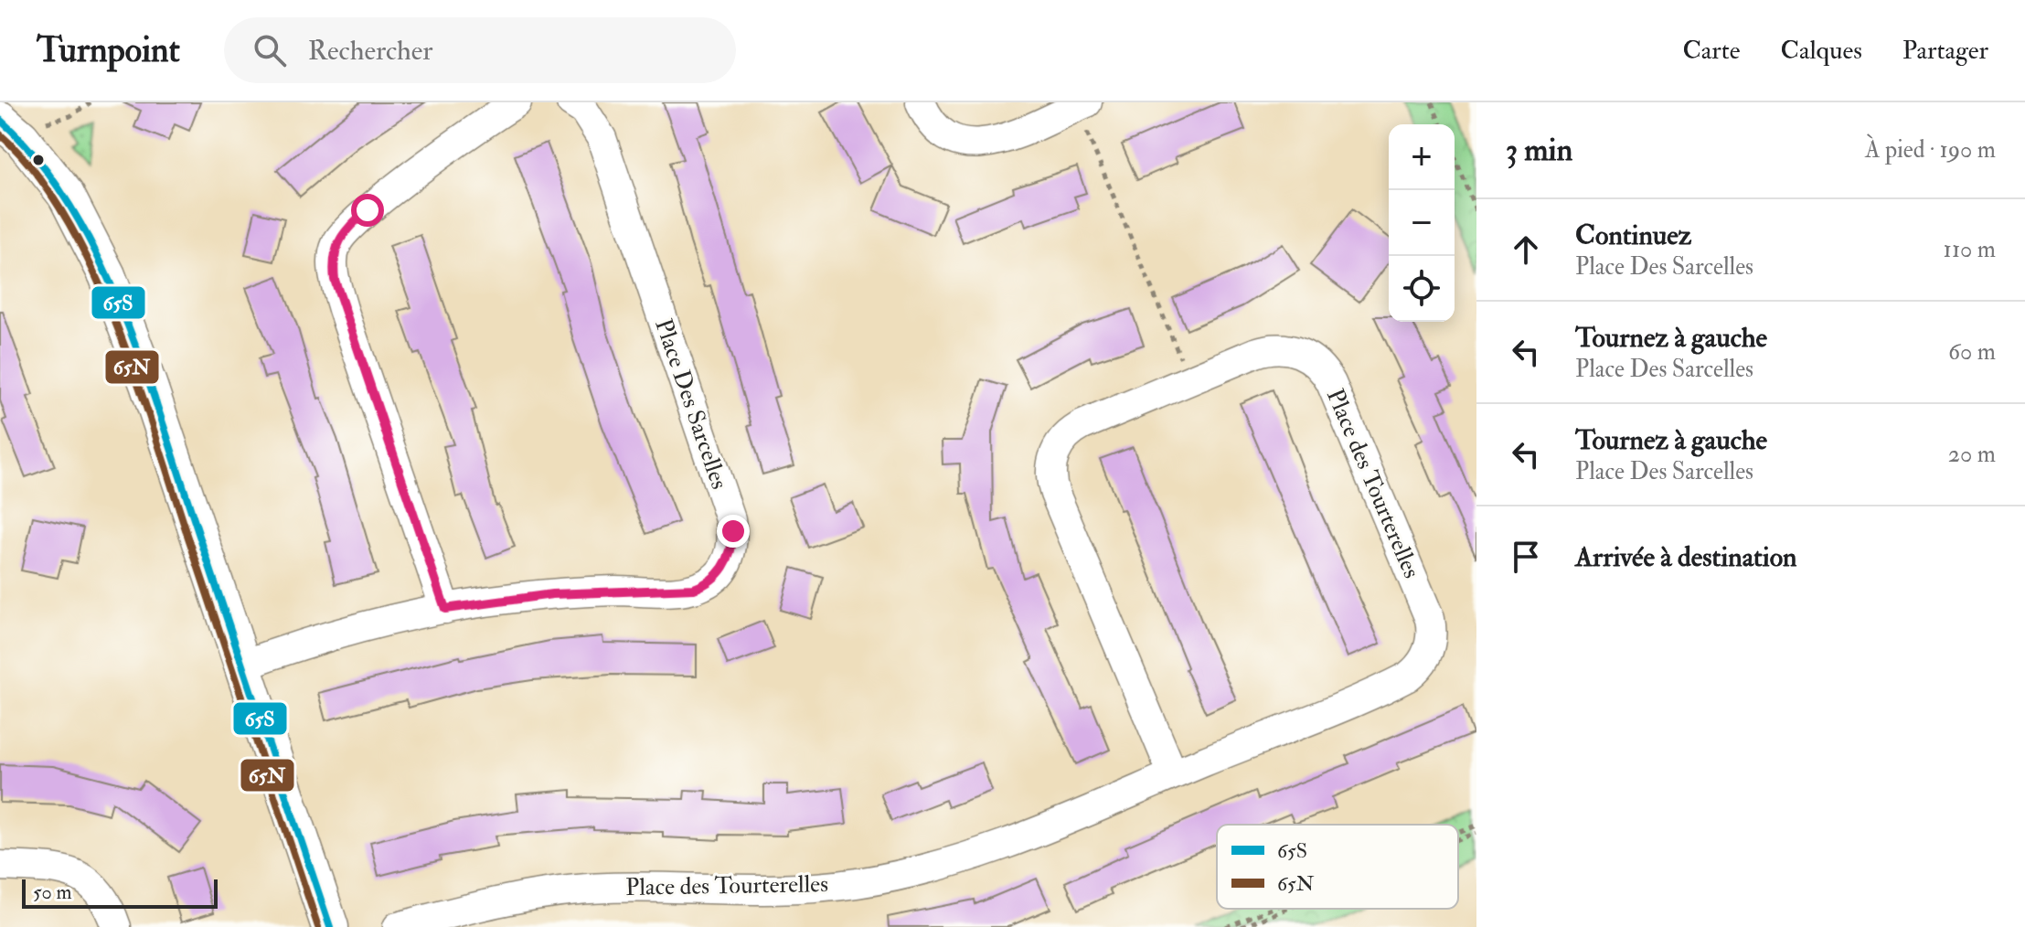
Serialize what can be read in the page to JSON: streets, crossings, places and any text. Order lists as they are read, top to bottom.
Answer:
{
  "streets": {
    "street": ["Place Des Sarcelles", "Place des Tourterelles"]
  },
  "lines": ["transit line 65S", "transit line 65N"],
  "legend": ["65S", "65N"],
  "scale_bar": "50 m",
  "page": {
    "header": "Turnpoint",
    "search": "Rechercher",
    "nav": ["Carte", "Calques", "Partager"],
    "heading": ["3 min", "À pied · 190 m"],
    "map_buttons": ["+", "−"],
    "list": [
      ["Continuez", "Place Des Sarcelles", "110 m"],
      ["Tournez à gauche", "Place Des Sarcelles", "60 m"],
      ["Tournez à gauche", "Place Des Sarcelles", "20 m"],
      "Arrivée à destination"
    ],
    "scale": "50 m"
  }
}
